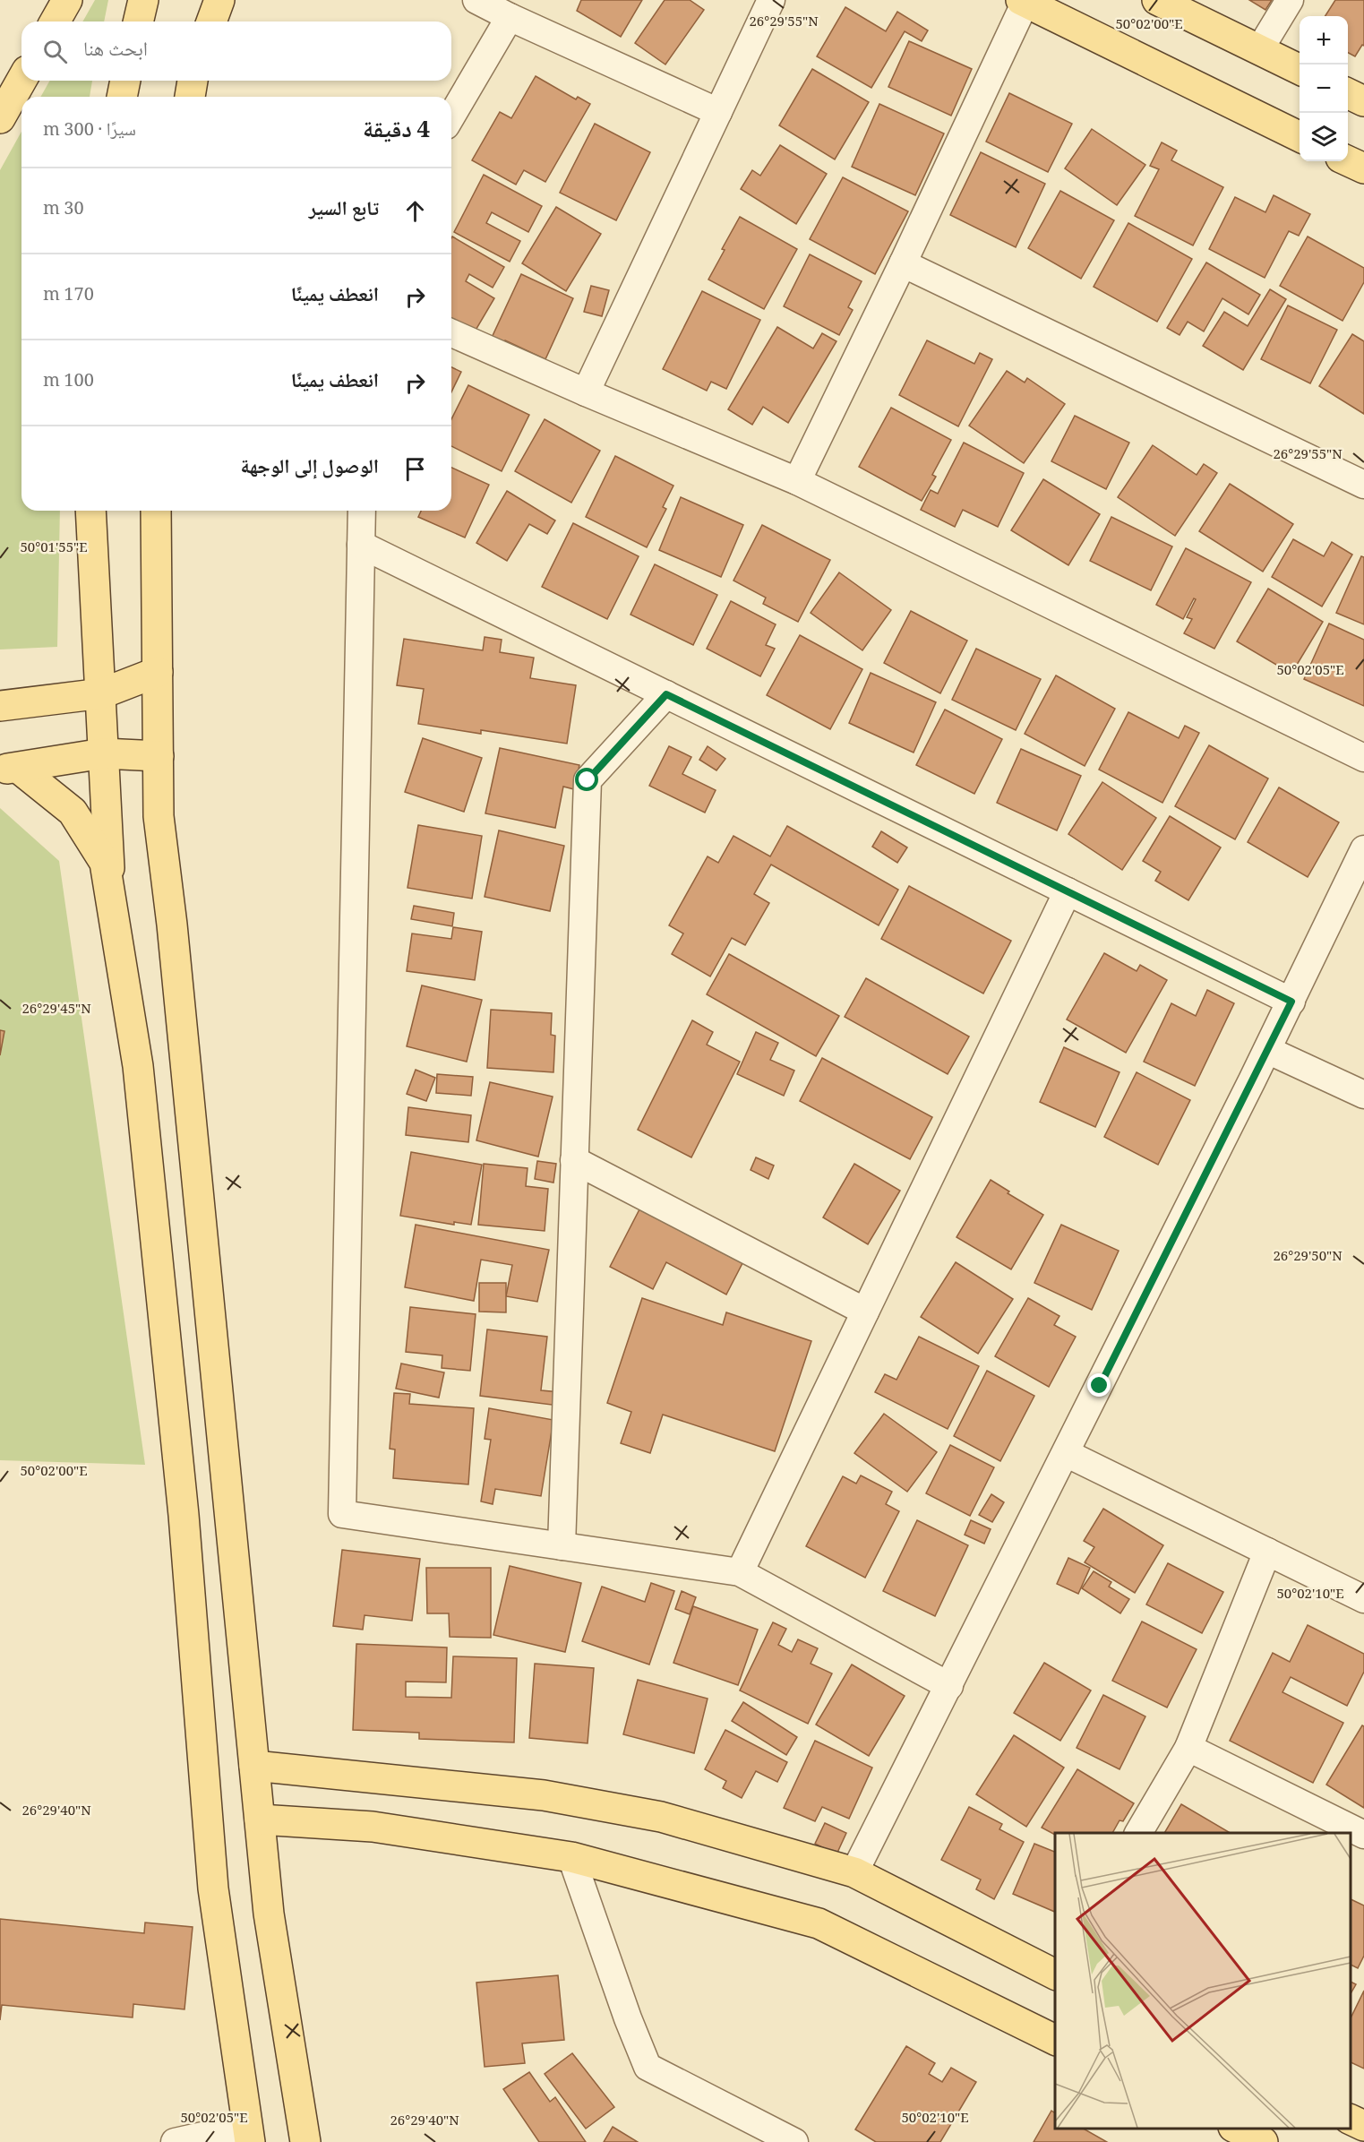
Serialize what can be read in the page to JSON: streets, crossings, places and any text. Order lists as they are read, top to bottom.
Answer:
{
  "page": {
    "map_buttons": ["+", "−"],
    "search": "ابحث هنا",
    "heading": ["4 دقيقة", "سيرًا · 300 m"],
    "list": [
      ["تابع السير", "30 m"],
      ["انعطف يمينًا", "170 m"],
      ["انعطف يمينًا", "100 m"],
      "الوصول إلى الوجهة"
    ]
  },
  "coordinates": [
    "26°29'55\"N",
    "50°02'00\"E",
    "50°01'55\"E",
    "50°02'05\"E",
    "26°29'45\"N",
    "26°29'50\"N",
    "50°02'10\"E",
    "26°29'40\"N"
  ]
}
